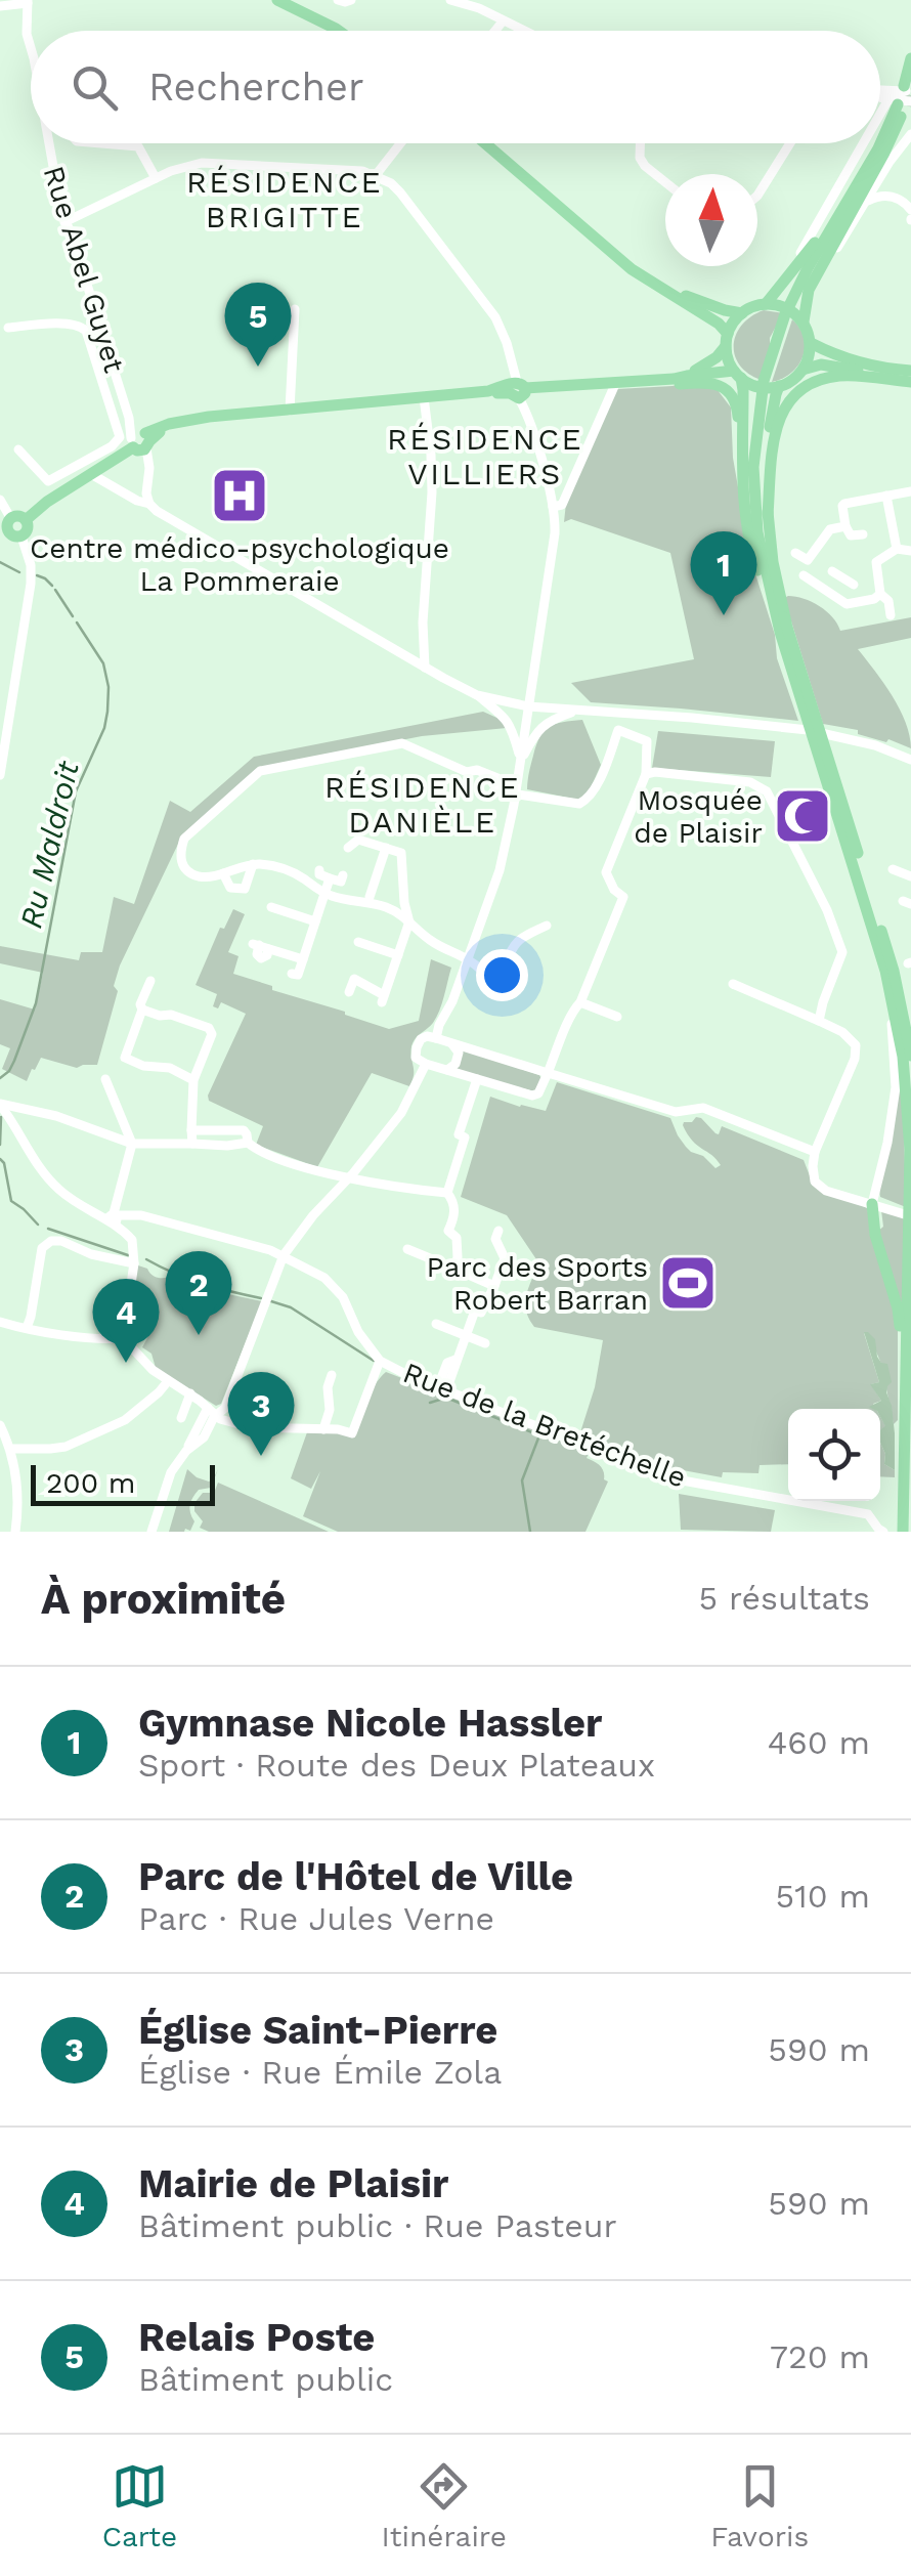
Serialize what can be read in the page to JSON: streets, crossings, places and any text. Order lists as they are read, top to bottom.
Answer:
{
  "streets": {
    "street": ["Rue Abel Guyet", "Rue de la Bretéchelle"]
  },
  "districts": ["RÉSIDENCE BRIGITTE", "RÉSIDENCE VILLIERS", "RÉSIDENCE DANIÈLE"],
  "water": ["Ru Maldroit"],
  "places": {
    "hospital": ["Centre médico-psychologique La Pommeraie"],
    "mosque": ["Mosquée de Plaisir"],
    "sports": ["Parc des Sports Robert Barran"]
  },
  "scale_bar": "200 m",
  "north": "top",
  "page": {
    "search": "Rechercher",
    "pins": [
      "5",
      "1",
      "2",
      "4",
      "3"
    ],
    "scale": "200 m",
    "heading": ["À proximité", "5 résultats"],
    "list": [
      {
        "mark": "1",
        "name": "Gymnase Nicole Hassler",
        "note": "Sport · Route des Deux Plateaux",
        "value": "460 m"
      },
      {
        "mark": "2",
        "name": "Parc de l'Hôtel de Ville",
        "note": "Parc · Rue Jules Verne",
        "value": "510 m"
      },
      {
        "mark": "3",
        "name": "Église Saint-Pierre",
        "note": "Église · Rue Émile Zola",
        "value": "590 m"
      },
      {
        "mark": "4",
        "name": "Mairie de Plaisir",
        "note": "Bâtiment public · Rue Pasteur",
        "value": "590 m"
      },
      {
        "mark": "5",
        "name": "Relais Poste",
        "note": "Bâtiment public",
        "value": "720 m"
      }
    ],
    "nav": ["Carte", "Itinéraire", "Favoris"]
  }
}
